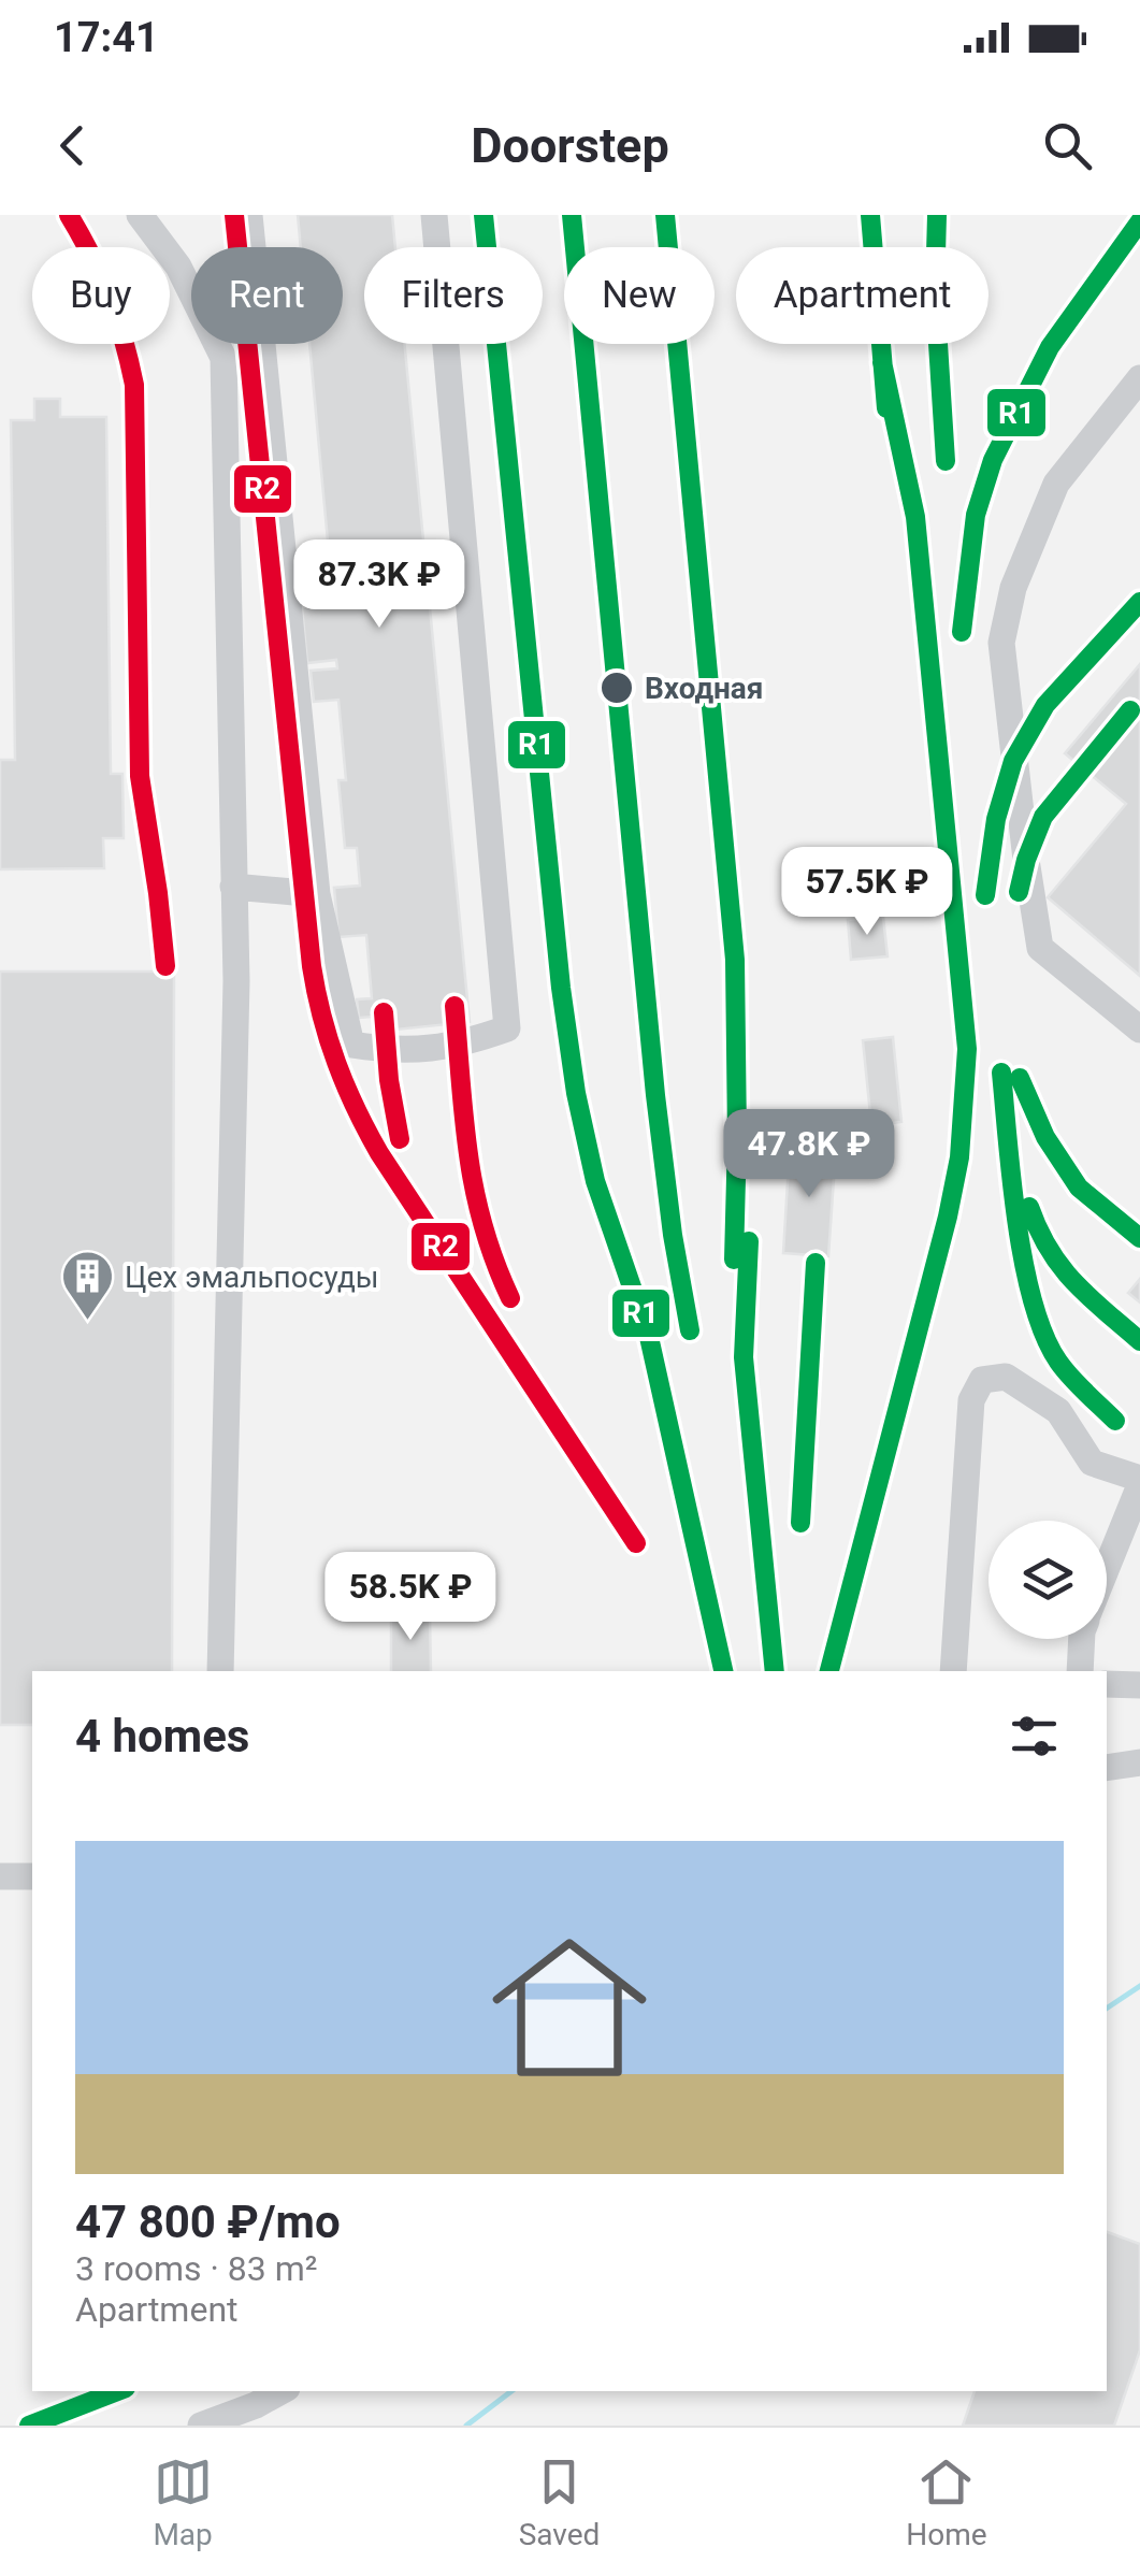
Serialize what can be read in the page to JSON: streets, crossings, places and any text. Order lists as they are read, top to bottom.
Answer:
{
  "places": {
    "other": ["Входная"],
    "building": ["Цех эмальпосуды"]
  },
  "lines": ["transit line R1", "transit line R2"],
  "page": {
    "status": "17:41",
    "header": "Doorstep",
    "chip": [
      "Buy",
      "Rent",
      "Filters",
      "New",
      "Apartment"
    ],
    "price": [
      "87.3K ₽",
      "57.5K ₽",
      "47.8K ₽",
      "58.5K ₽"
    ],
    "heading": "4 homes",
    "list": [
      {
        "name": "47 800 ₽/mo",
        "note": "3 rooms · 83 m² · Apartment"
      }
    ],
    "tabs": ["Map", "Saved", "Home"]
  }
}
